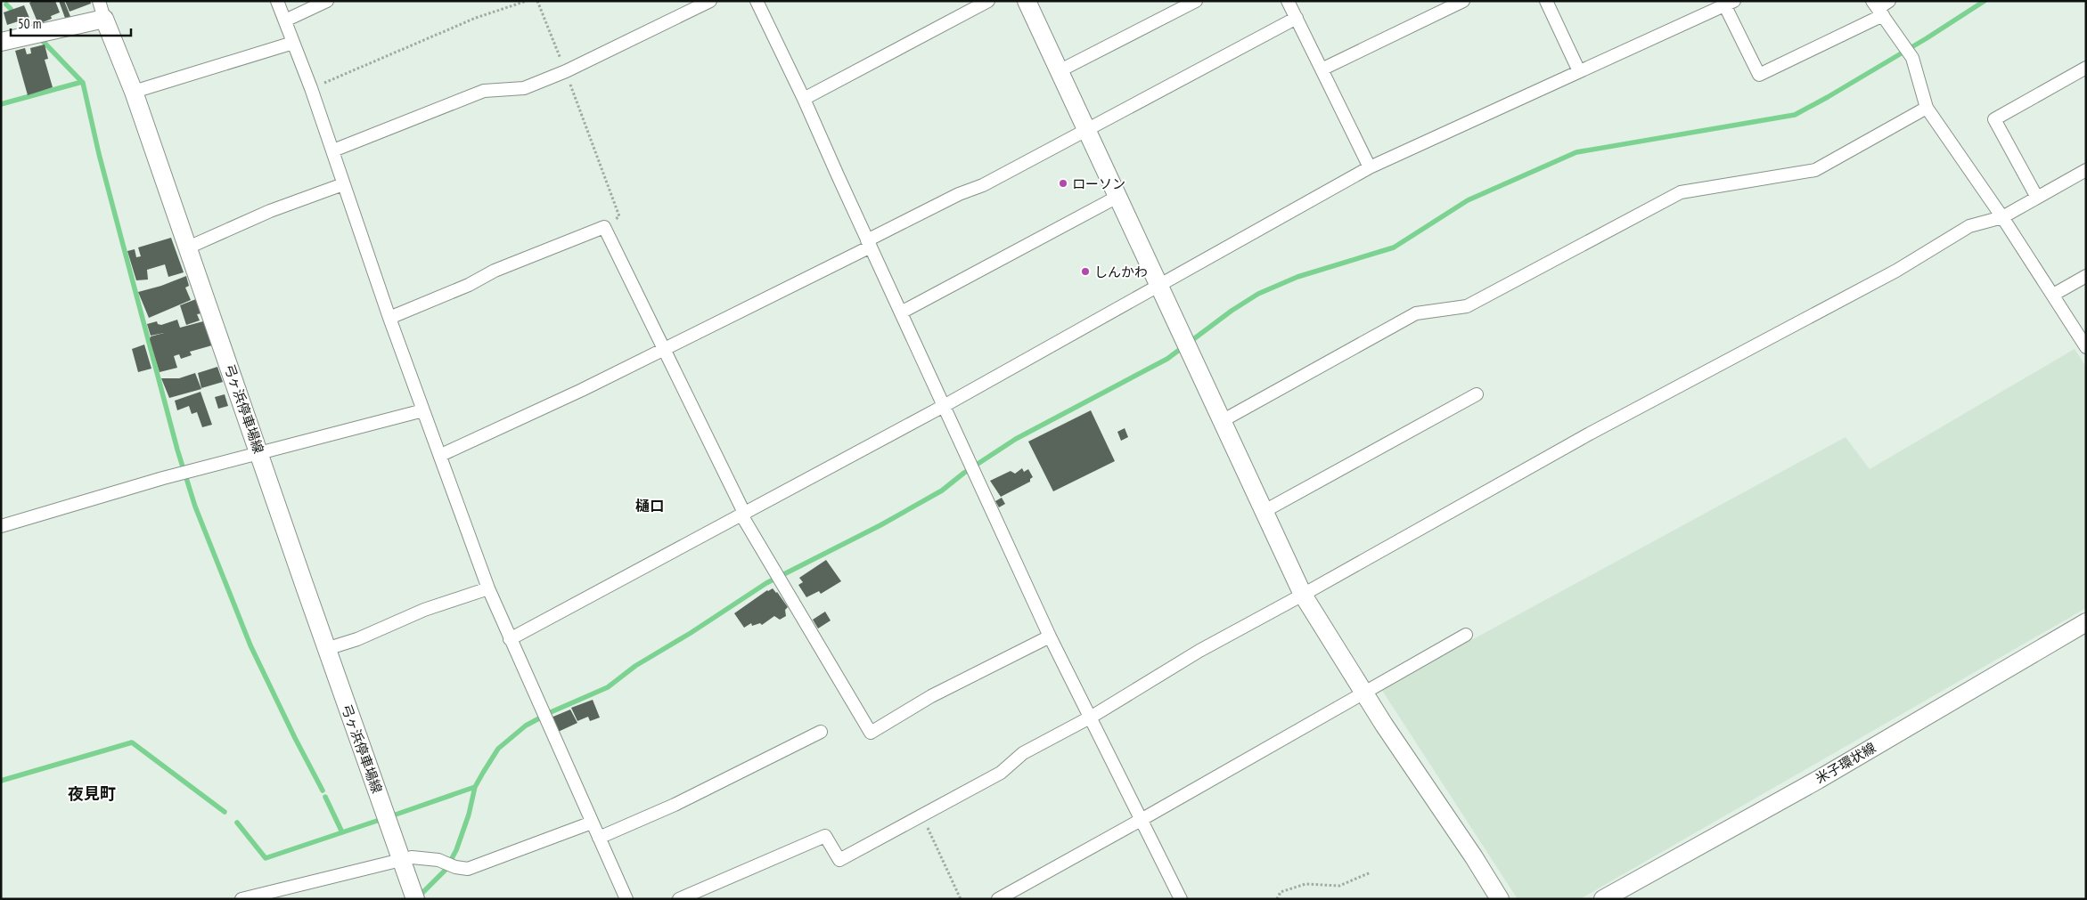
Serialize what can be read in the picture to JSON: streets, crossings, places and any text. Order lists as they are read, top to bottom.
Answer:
{
  "streets": {
    "main road": ["弓ヶ浜停車場線", "米子環状線"]
  },
  "districts": ["樋口", "夜見町"],
  "places": ["ローソン", "しんかわ"],
  "scale_bar": "50 m"
}
